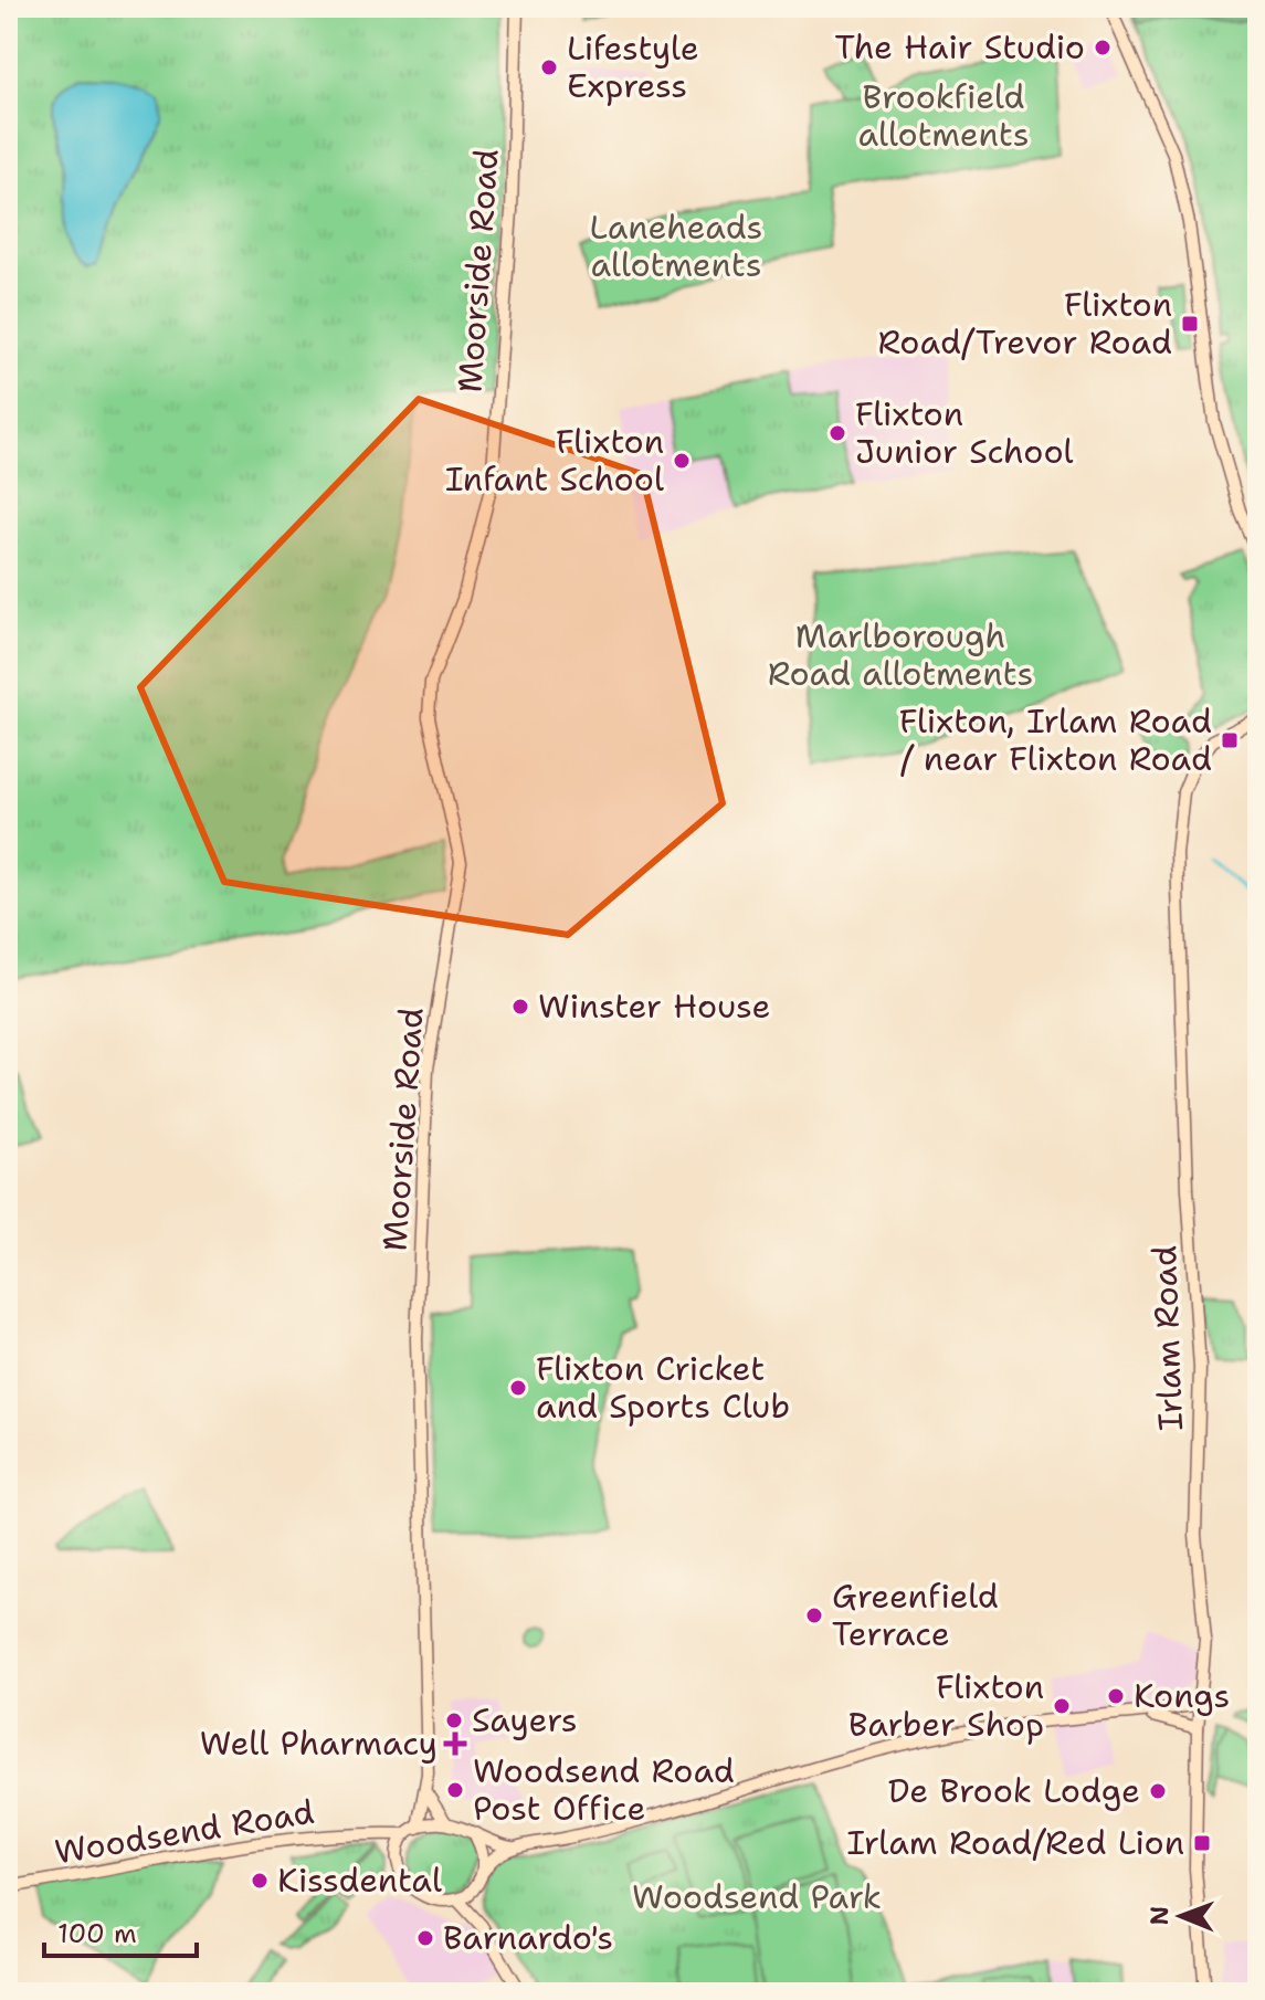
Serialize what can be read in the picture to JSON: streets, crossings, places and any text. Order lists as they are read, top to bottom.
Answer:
{
  "streets": {
    "street": ["Moorside Road", "Irlam Road", "Woodsend Road"]
  },
  "crossings": [
    ["Moorside Road", "Woodsend Road"]
  ],
  "parks": [
    "Brookfield allotments",
    "Laneheads allotments",
    "Marlborough Road allotments",
    "Woodsend Park"
  ],
  "places": {
    "other": [
      "The Hair Studio",
      "Lifestyle Express",
      "Flixton Junior School",
      "Flixton Infant School",
      "Winster House",
      "Flixton Cricket and Sports Club",
      "Greenfield Terrace",
      "Kongs",
      "Flixton Barber Shop",
      "Sayers",
      "Woodsend Road Post Office",
      "De Brook Lodge",
      "Kissdental",
      "Barnardo's"
    ],
    "transit": ["Flixton Road/Trevor Road", "Flixton, Irlam Road / near Flixton Road", "Irlam Road/Red Lion"],
    "health": ["Well Pharmacy"]
  },
  "scale_bar": "100 m",
  "north": "left"
}
